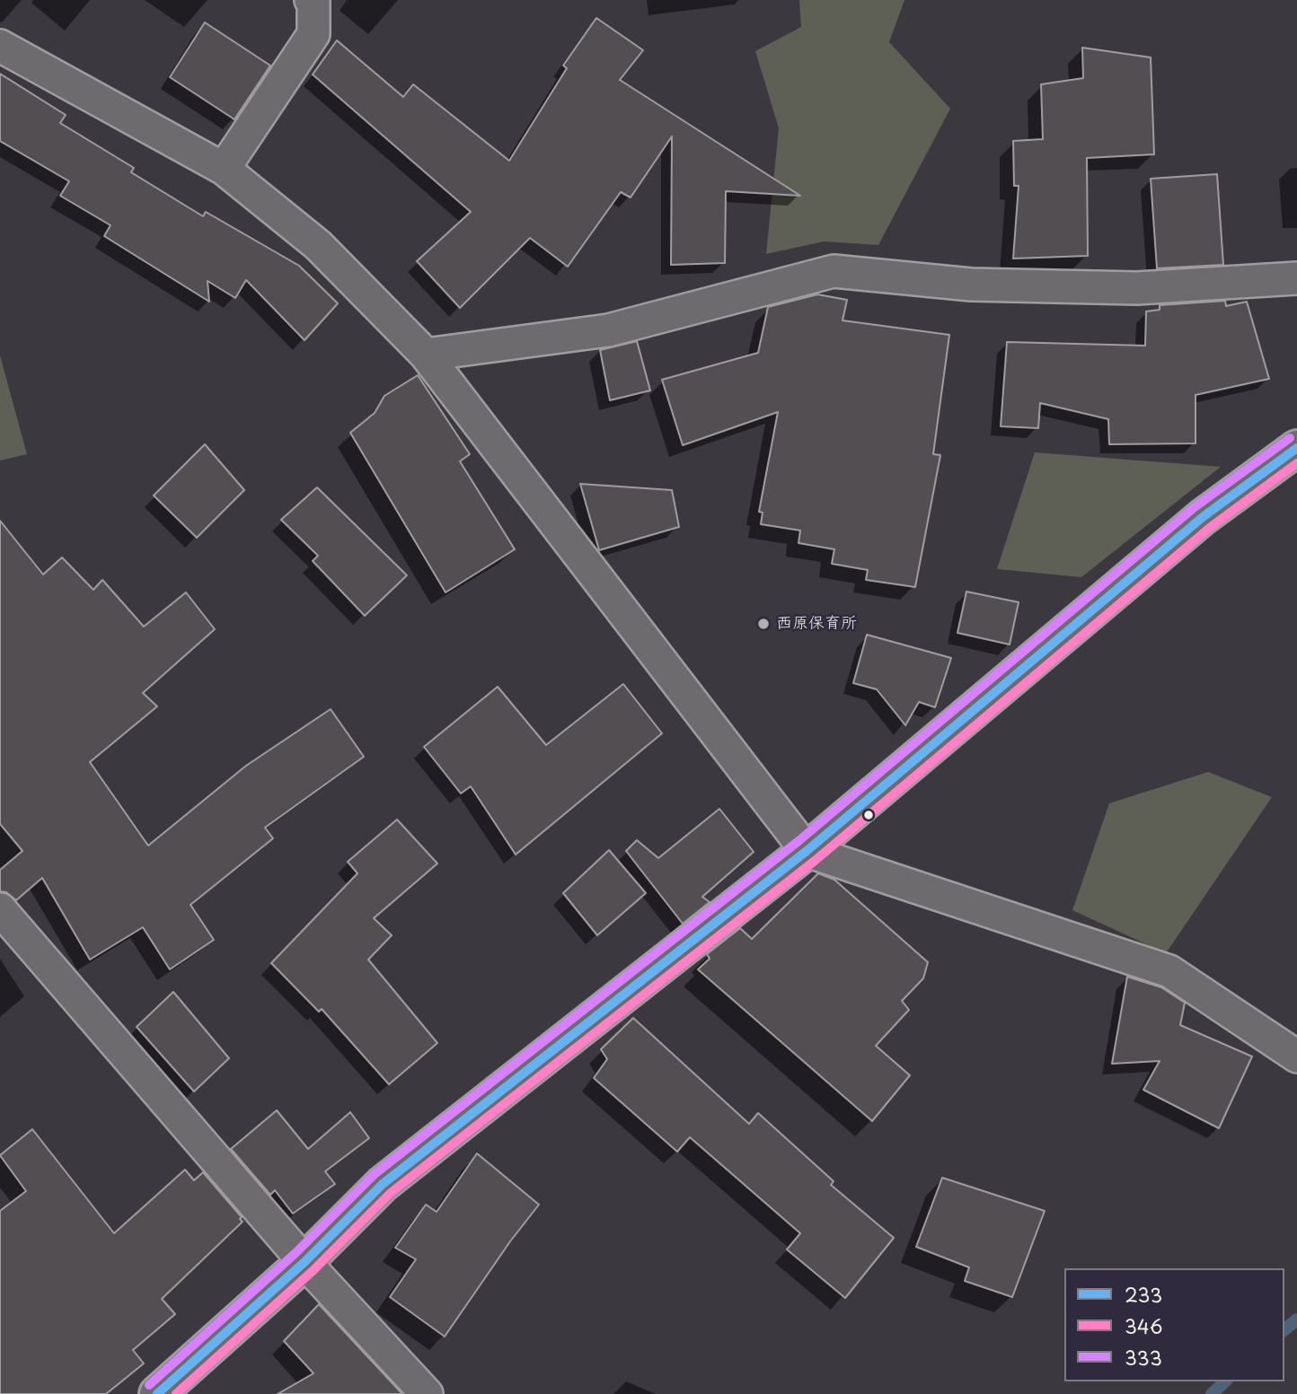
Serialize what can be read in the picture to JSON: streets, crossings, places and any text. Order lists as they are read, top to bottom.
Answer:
{
  "places": ["西原保育所"],
  "lines": ["transit line 333", "transit line 233", "transit line 346"],
  "legend": ["233", "346", "333"]
}
